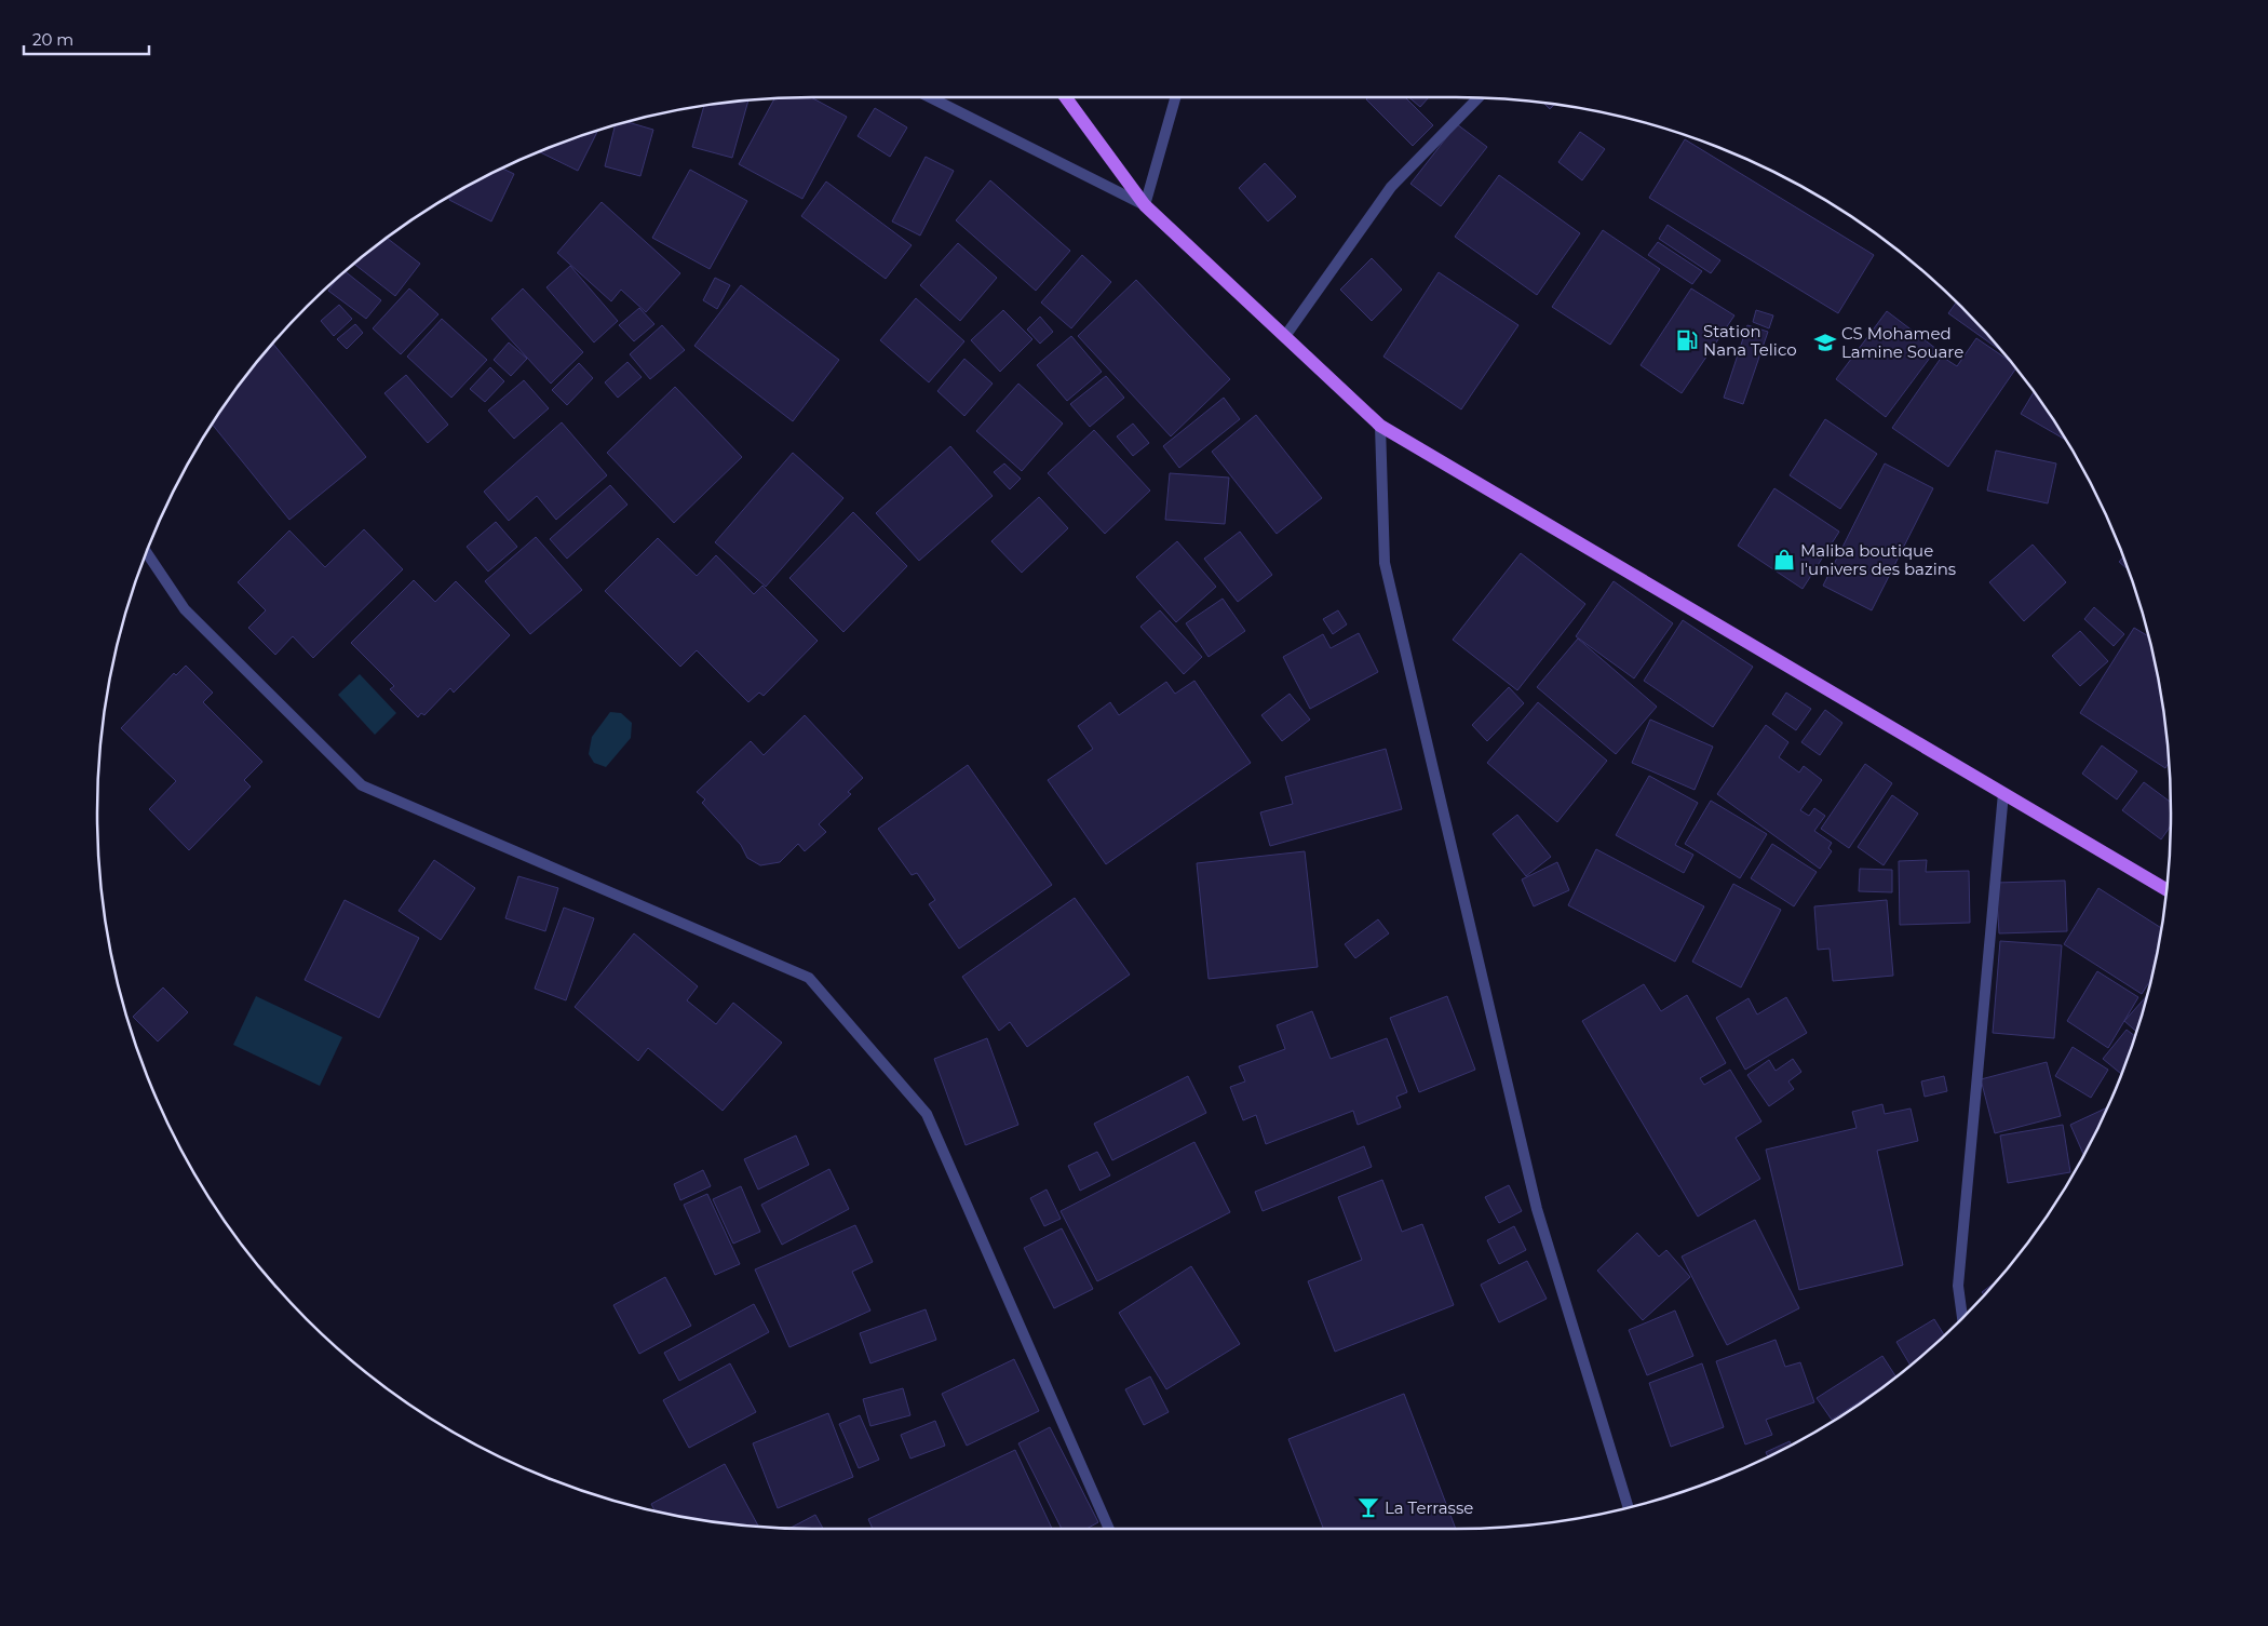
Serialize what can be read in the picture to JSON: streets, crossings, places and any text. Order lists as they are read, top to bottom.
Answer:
{
  "places": {
    "fuel station": ["Station Nana Telico"],
    "school or university": ["CS Mohamed Lamine Souare"],
    "shop": ["Maliba boutique l'univers des bazins"],
    "bar": ["La Terrasse"]
  },
  "scale_bar": "20 m"
}
